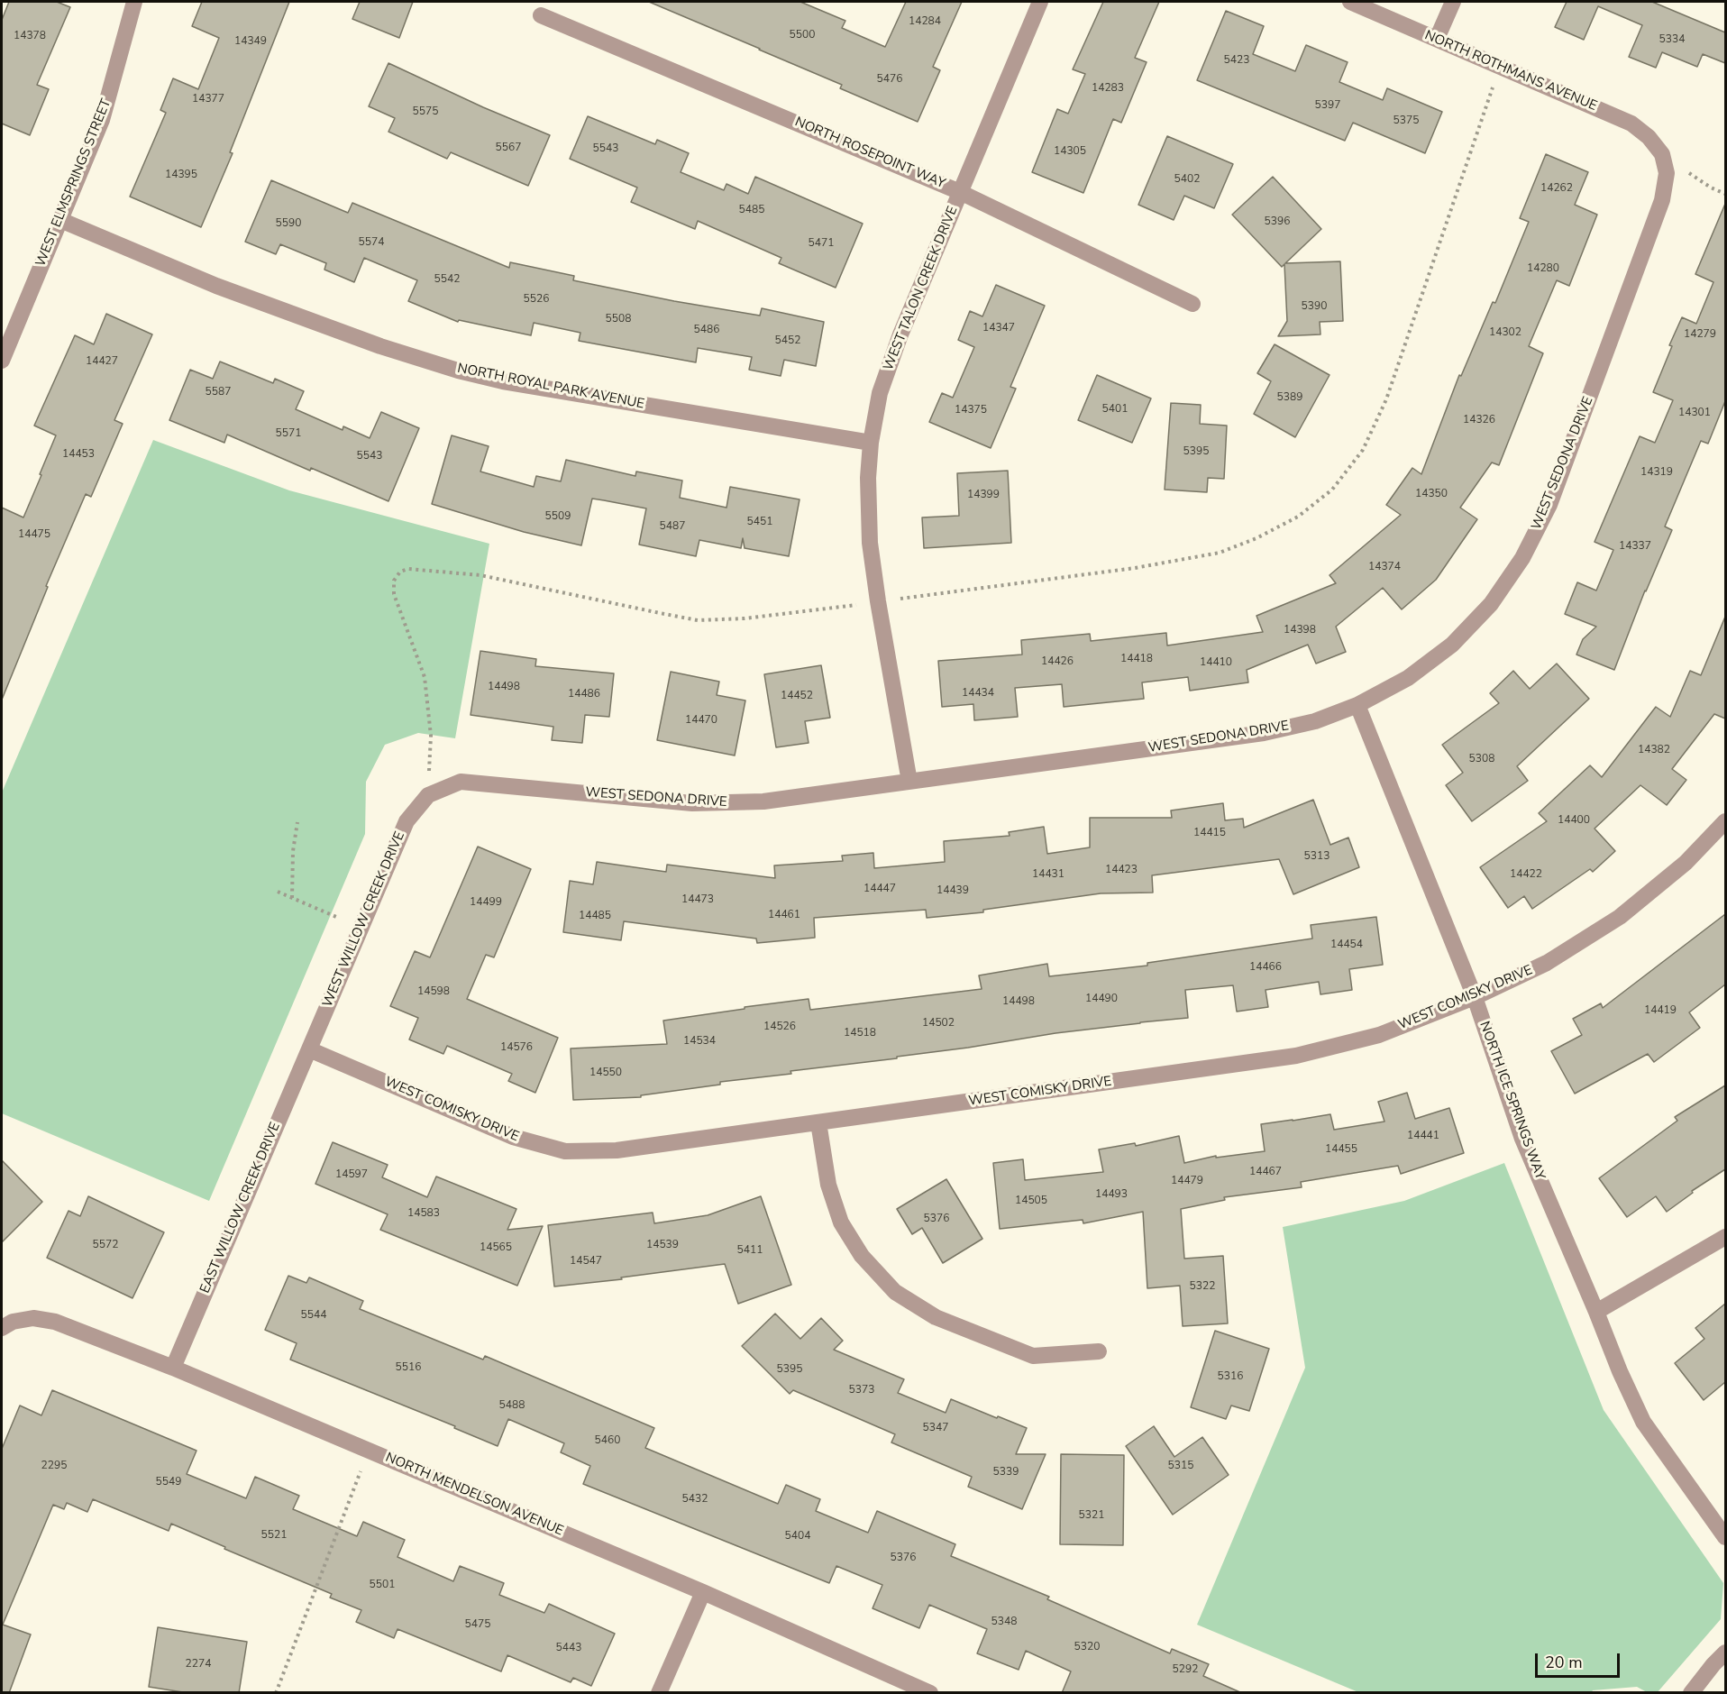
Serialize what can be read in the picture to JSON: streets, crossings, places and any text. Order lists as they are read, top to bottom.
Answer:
{
  "streets": {
    "street": [
      "NORTH ROTHMANS AVENUE",
      "NORTH ROSEPOINT WAY",
      "WEST ELMSPRINGS STREET",
      "WEST TALON CREEK DRIVE",
      "NORTH ROYAL PARK AVENUE",
      "WEST SEDONA DRIVE",
      "WEST WILLOW CREEK DRIVE",
      "WEST COMISKY DRIVE",
      "NORTH ICE SPRINGS WAY",
      "EAST WILLOW CREEK DRIVE",
      "NORTH MENDELSON AVENUE"
    ]
  },
  "crossings": [
    ["NORTH ROTHMANS AVENUE", "WEST SEDONA DRIVE"],
    ["NORTH ROSEPOINT WAY", "WEST TALON CREEK DRIVE"],
    ["WEST ELMSPRINGS STREET", "NORTH ROYAL PARK AVENUE"],
    ["WEST TALON CREEK DRIVE", "NORTH ROYAL PARK AVENUE"],
    ["WEST TALON CREEK DRIVE", "WEST SEDONA DRIVE"],
    ["WEST SEDONA DRIVE", "WEST WILLOW CREEK DRIVE"],
    ["WEST SEDONA DRIVE", "NORTH ICE SPRINGS WAY"],
    ["WEST WILLOW CREEK DRIVE", "WEST COMISKY DRIVE"],
    ["WEST WILLOW CREEK DRIVE", "EAST WILLOW CREEK DRIVE"],
    ["WEST COMISKY DRIVE", "NORTH ICE SPRINGS WAY"],
    ["WEST COMISKY DRIVE", "EAST WILLOW CREEK DRIVE"],
    ["EAST WILLOW CREEK DRIVE", "NORTH MENDELSON AVENUE"]
  ],
  "house_numbers": [
    "14284",
    "5500",
    "14378",
    "5334",
    "14349",
    "5423",
    "5476",
    "14283",
    "14377",
    "5397",
    "5575",
    "5375",
    "5567",
    "5543",
    "14305",
    "14395",
    "5402",
    "14262",
    "5485",
    "5396",
    "5590",
    "5574",
    "5471",
    "14280",
    "5542",
    "5526",
    "5390",
    "5508",
    "14347",
    "5486",
    "14302",
    "14279",
    "5452",
    "14427",
    "5587",
    "5389",
    "5401",
    "14375",
    "14301",
    "14326",
    "5571",
    "5395",
    "14453",
    "5543",
    "14319",
    "14350",
    "14399",
    "5509",
    "5451",
    "5487",
    "14475",
    "14337",
    "14374",
    "14398",
    "14418",
    "14426",
    "14410",
    "14498",
    "14434",
    "14486",
    "14452",
    "14470",
    "14382",
    "5308",
    "14400",
    "14415",
    "5313",
    "14423",
    "14431",
    "14422",
    "14447",
    "14439",
    "14473",
    "14499",
    "14461",
    "14485",
    "14454",
    "14466",
    "14598",
    "14490",
    "14498",
    "14419",
    "14502",
    "14526",
    "14518",
    "14534",
    "14576",
    "14550",
    "14441",
    "14455",
    "14467",
    "14597",
    "14479",
    "14493",
    "14505",
    "14583",
    "5376",
    "5572",
    "14539",
    "14565",
    "5411",
    "14547",
    "5322",
    "5544",
    "5516",
    "5395",
    "5316",
    "5373",
    "5488",
    "5347",
    "5460",
    "2295",
    "5315",
    "5339",
    "5549",
    "5432",
    "5321",
    "5521",
    "5404",
    "5376",
    "5501",
    "5348",
    "5475",
    "5320",
    "5443",
    "2274",
    "5292"
  ],
  "scale_bar": "20 m"
}
